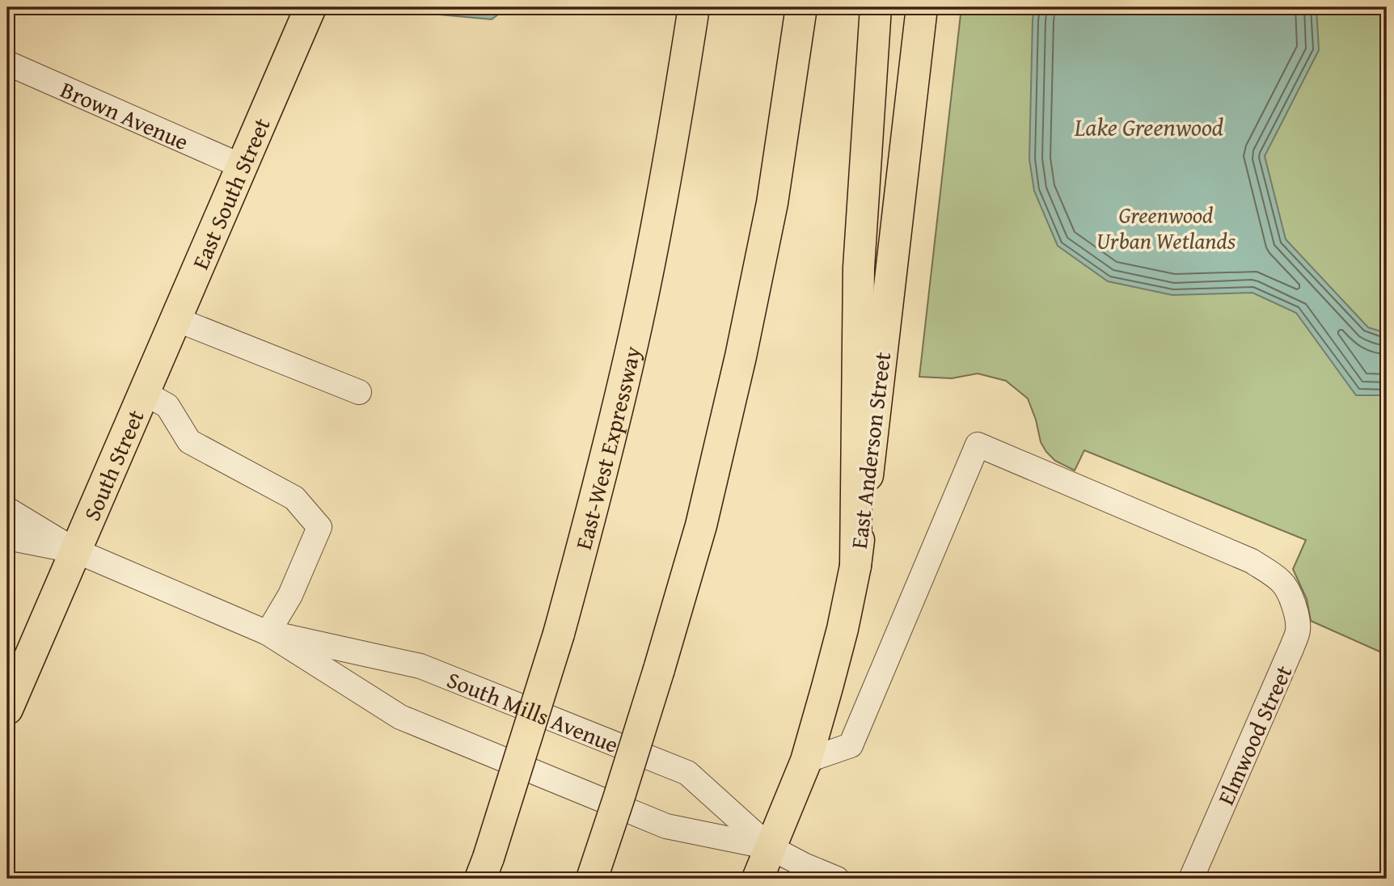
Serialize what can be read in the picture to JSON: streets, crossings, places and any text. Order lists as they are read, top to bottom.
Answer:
{
  "streets": {
    "main road": [
      "East South Street",
      "East-West Expressway",
      "East Anderson Street",
      "South Street"
    ],
    "street": ["Brown Avenue", "South Mills Avenue", "Elmwood Street"]
  },
  "crossings": [
    ["Brown Avenue", "East South Street"],
    ["East South Street", "South Street"],
    ["East Anderson Street", "South Mills Avenue"],
    ["East Anderson Street", "Elmwood Street"],
    ["South Street", "South Mills Avenue"]
  ],
  "water": ["Lake Greenwood"],
  "parks": ["Greenwood Urban Wetlands"]
}
